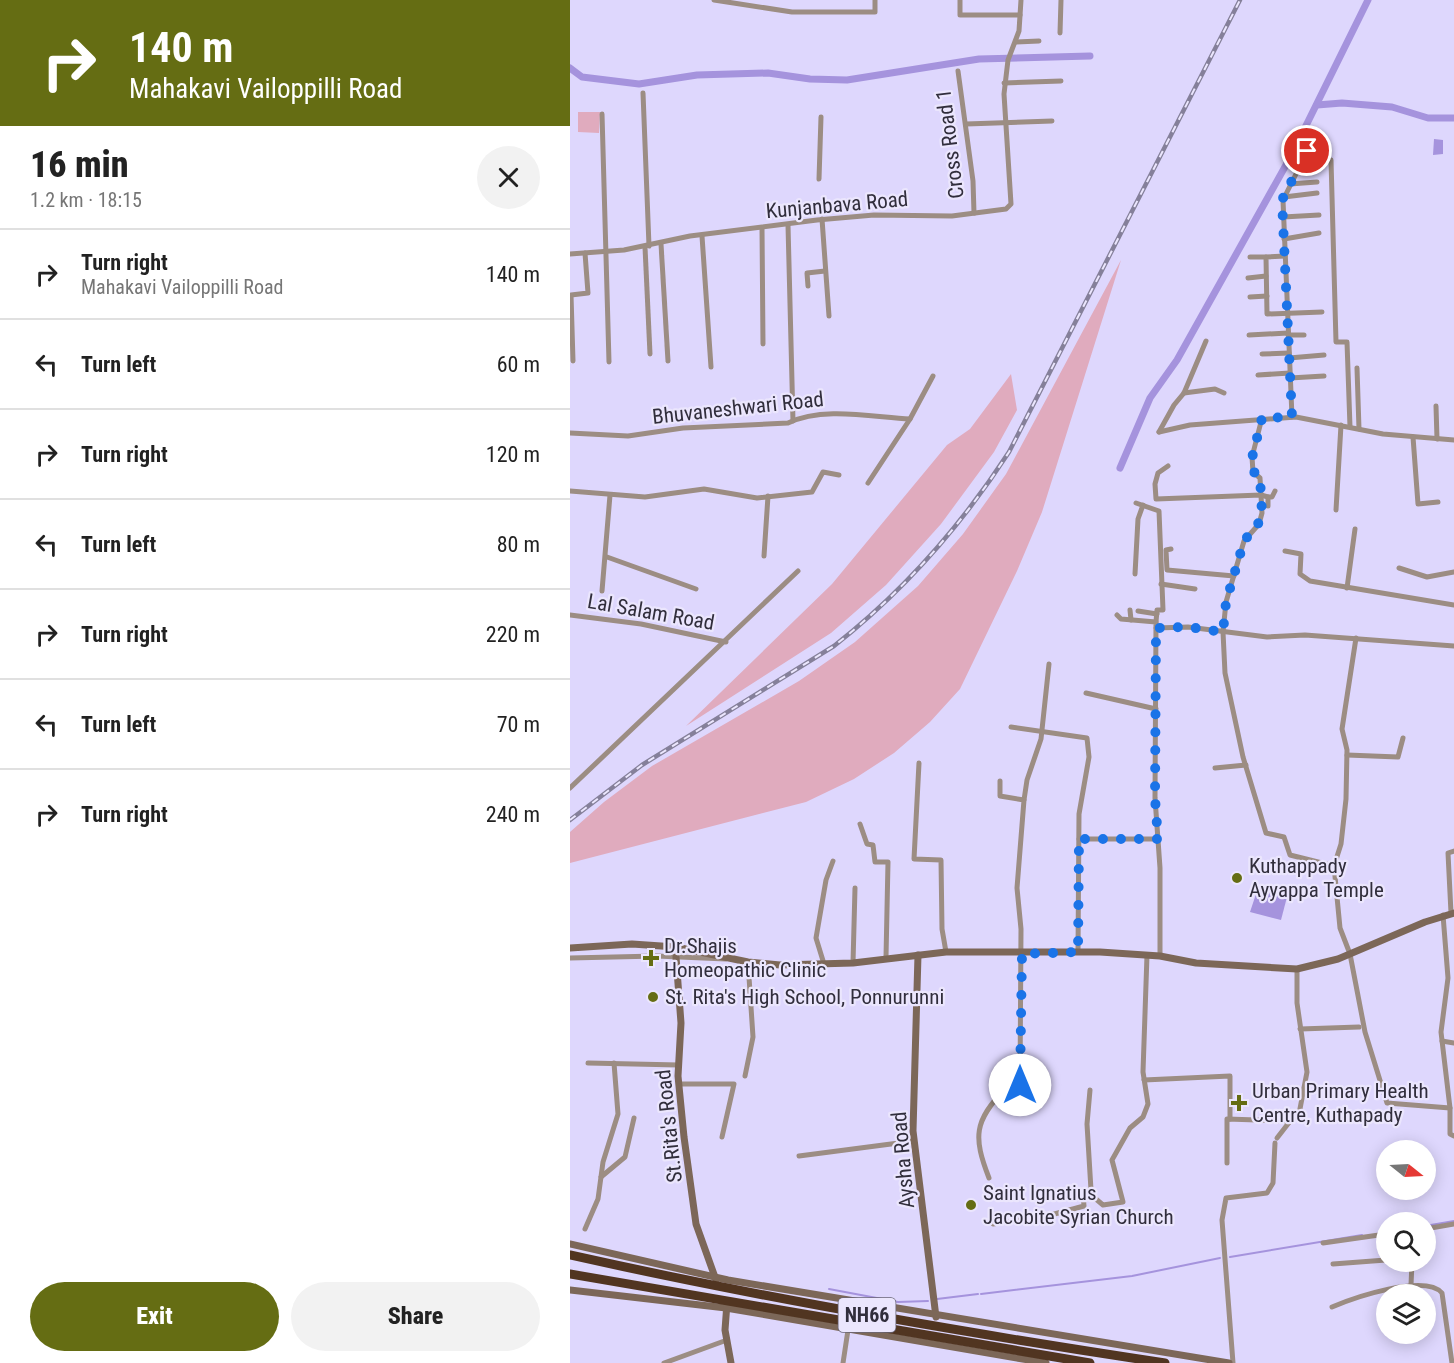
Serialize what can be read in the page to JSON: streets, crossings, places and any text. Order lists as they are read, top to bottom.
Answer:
{
  "streets": {
    "highway": ["NH66"],
    "street": [
      "Cross Road 1",
      "Kunjanbava Road",
      "Bhuvaneshwari Road",
      "Lal Salam Road",
      "St.Rita's Road",
      "Aysha Road"
    ]
  },
  "crossings": [
    ["Cross Road 1", "Kunjanbava Road"],
    ["St.Rita's Road", "NH66"],
    ["Aysha Road", "NH66"]
  ],
  "places": {
    "other": ["Kuthappady Ayyappa Temple", "St. Rita's High School, Ponnurunni", "Saint Ignatius Jacobite Syrian Church"],
    "health": ["Dr.Shajis Homeopathic Clinic", "Urban Primary Health Centre, Kuthapady"]
  },
  "north": "right",
  "page": {
    "turn": ["140 m", "Mahakavi Vailoppilli Road"],
    "heading": ["16 min", "1.2 km · 18:15"],
    "list": [
      {
        "name": "Turn right",
        "note": "Mahakavi Vailoppilli Road",
        "value": "140 m"
      },
      {
        "name": "Turn left",
        "value": "60 m"
      },
      {
        "name": "Turn right",
        "value": "120 m"
      },
      {
        "name": "Turn left",
        "value": "80 m"
      },
      {
        "name": "Turn right",
        "value": "220 m"
      },
      {
        "name": "Turn left",
        "value": "70 m"
      },
      {
        "name": "Turn right",
        "value": "240 m"
      }
    ],
    "buttons": ["Exit", "Share"]
  }
}
